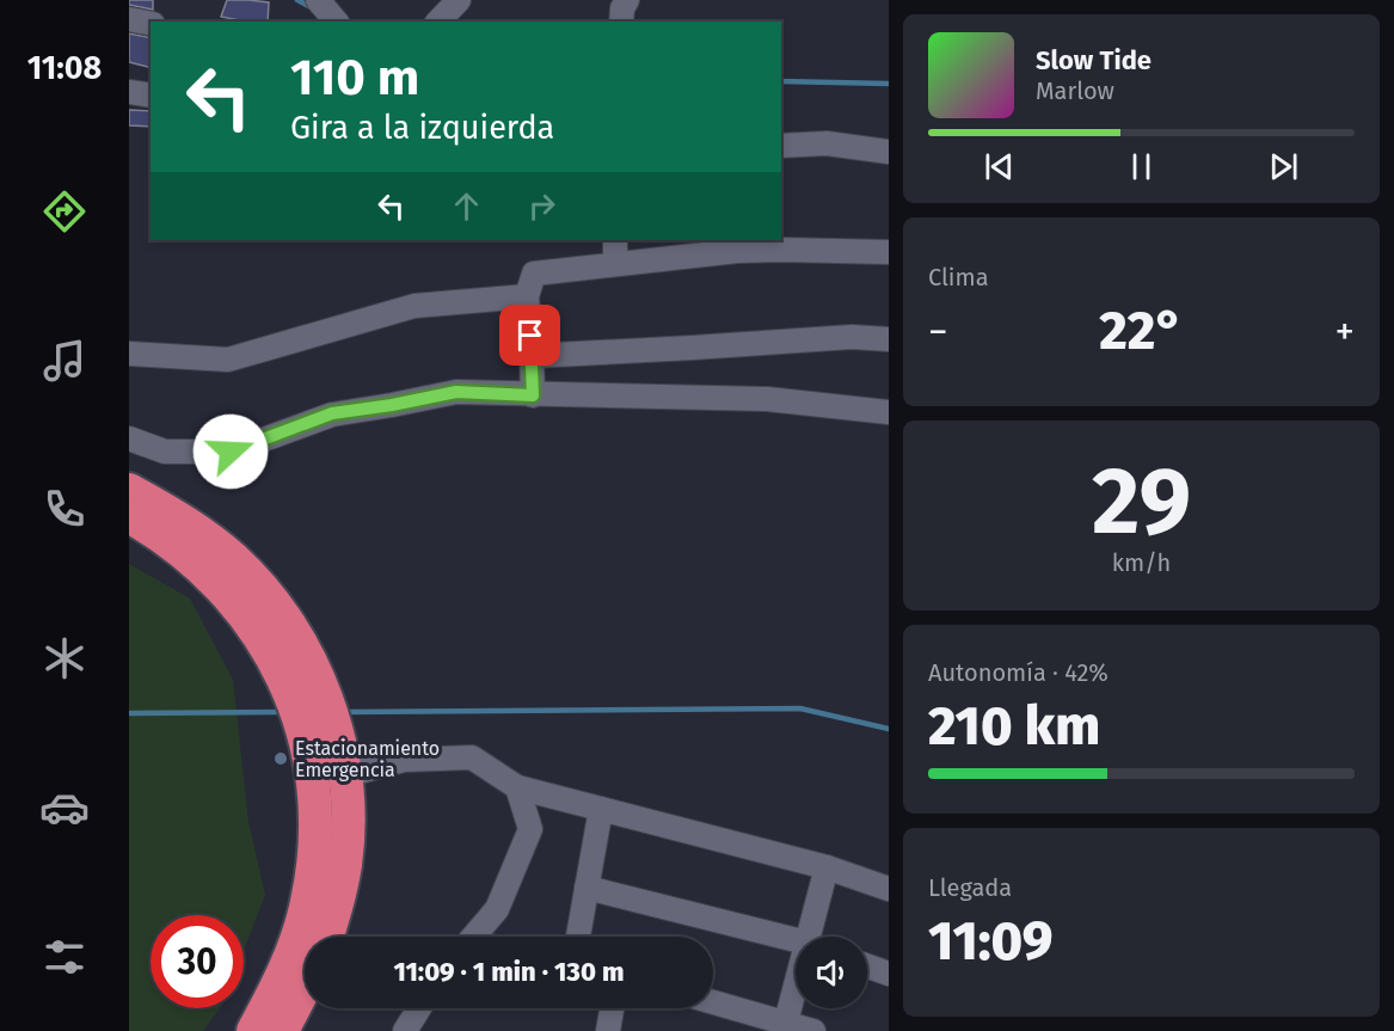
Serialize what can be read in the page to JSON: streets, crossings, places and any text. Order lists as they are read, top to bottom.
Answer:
{
  "places": ["Estacionamiento Emergencia"],
  "page": {
    "tabs": "11:08",
    "turn": ["110 m", "Gira a la izquierda"],
    "song": ["Slow Tide", "Marlow"],
    "tile": [
      "Clima",
      ["29", "km/h"],
      ["Autonomía · 42%", "210 km"],
      ["Llegada", "11:09"]
    ],
    "heat": ["−", "22°", "+"],
    "limit": "30",
    "trip": "11:09 · 1 min · 130 m"
  }
}
